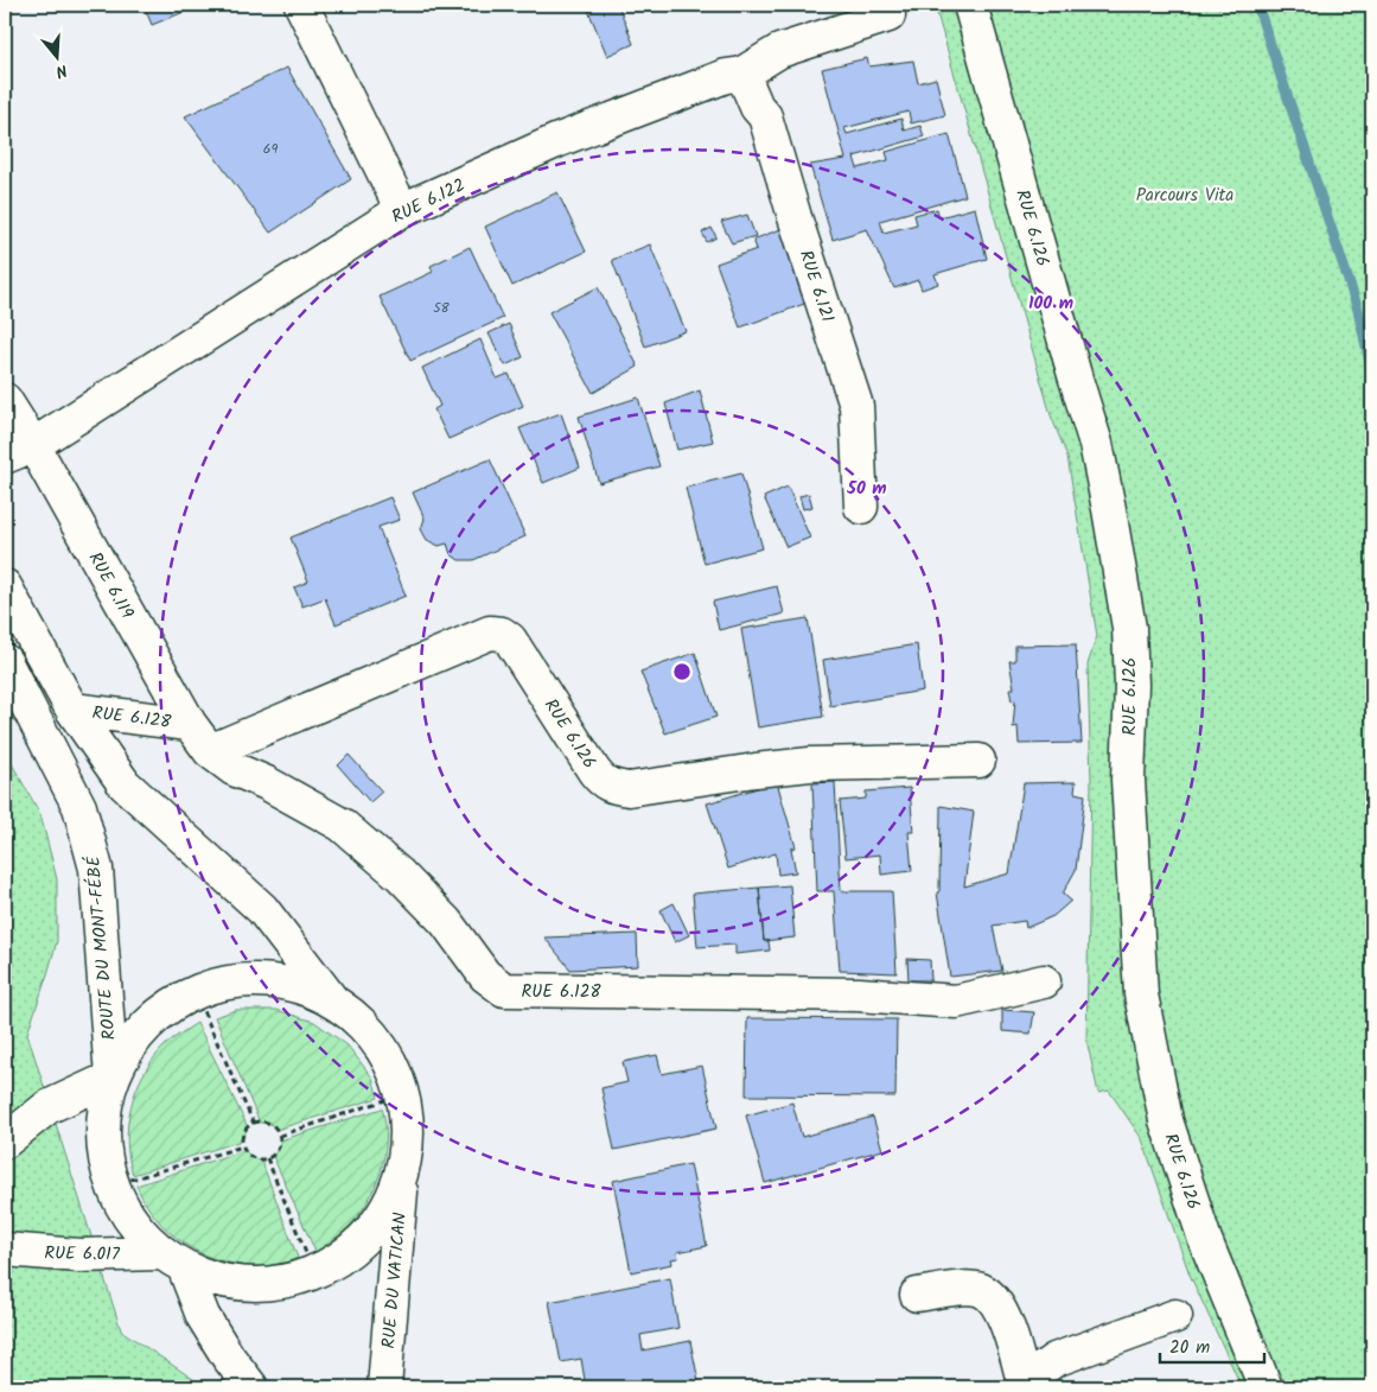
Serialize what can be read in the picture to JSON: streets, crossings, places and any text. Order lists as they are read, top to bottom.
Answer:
{
  "streets": {
    "street": [
      "RUE 6.122",
      "RUE 6.126",
      "RUE 6.121",
      "RUE 6.119",
      "RUE 6.128",
      "ROUTE DU MONT-FÉBÉ",
      "RUE 6.017",
      "RUE DU VATICAN"
    ]
  },
  "crossings": [
    ["RUE 6.122", "RUE 6.121"],
    ["RUE 6.122", "RUE 6.119"],
    ["RUE 6.126", "RUE 6.128"],
    ["RUE 6.119", "RUE 6.128"],
    ["ROUTE DU MONT-FÉBÉ", "RUE 6.017"],
    ["RUE 6.017", "RUE DU VATICAN"]
  ],
  "parks": ["Parcours Vita"],
  "house_numbers": ["69", "58"],
  "scale_bar": "20 m",
  "north": "bottom",
  "rings": ["100 m", "50 m"]
}
